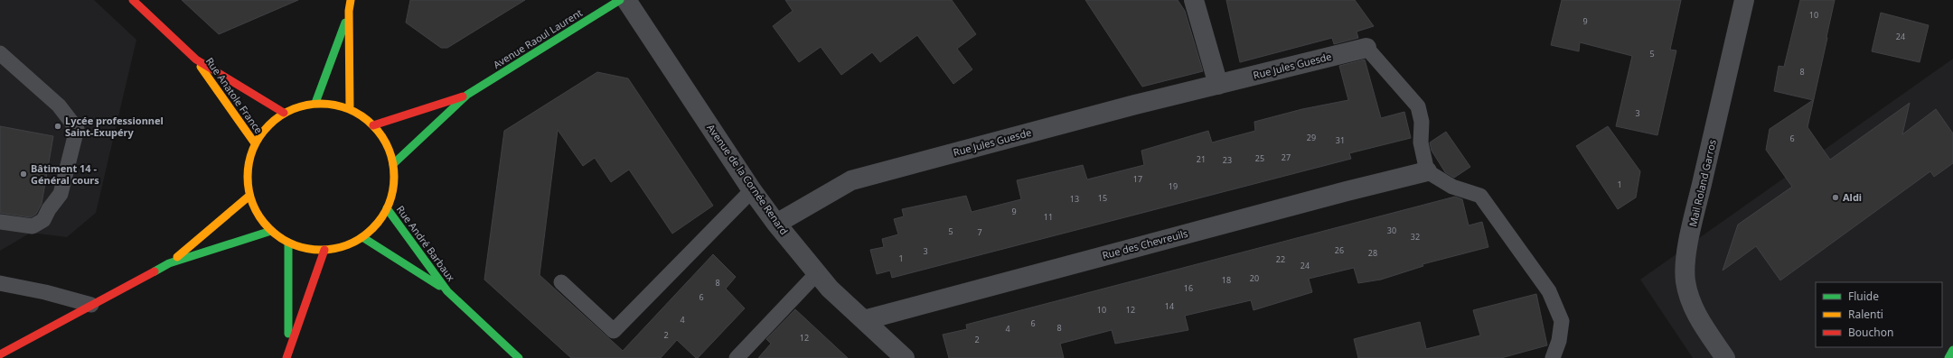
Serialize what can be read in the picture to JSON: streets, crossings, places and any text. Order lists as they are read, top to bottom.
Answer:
{
  "streets": {
    "main road": ["Avenue Raoul Laurent", "Rue Anatole France", "Rue André Barbaux"],
    "street": [
      "Rue Jules Guesde",
      "Avenue de la Cornée Renard",
      "Mail Roland Garros",
      "Rue des Chevreuils"
    ]
  },
  "crossings": [
    ["Rue Jules Guesde", "Avenue de la Cornée Renard"],
    ["Avenue de la Cornée Renard", "Rue des Chevreuils"]
  ],
  "places": ["Lycée professionnel Saint-Exupéry", "Bâtiment 14 - Général cours", "Aldi"],
  "house_numbers": [
    "10",
    "9",
    "24",
    "5",
    "8",
    "3",
    "29",
    "6",
    "31",
    "27",
    "25",
    "21",
    "23",
    "17",
    "1",
    "19",
    "15",
    "13",
    "9",
    "11",
    "30",
    "5",
    "7",
    "32",
    "26",
    "3",
    "28",
    "1",
    "22",
    "24",
    "20",
    "18",
    "8",
    "16",
    "6",
    "14",
    "10",
    "12",
    "4",
    "6",
    "8",
    "4",
    "2",
    "12",
    "2"
  ],
  "legend": ["Fluide", "Ralenti", "Bouchon"]
}
